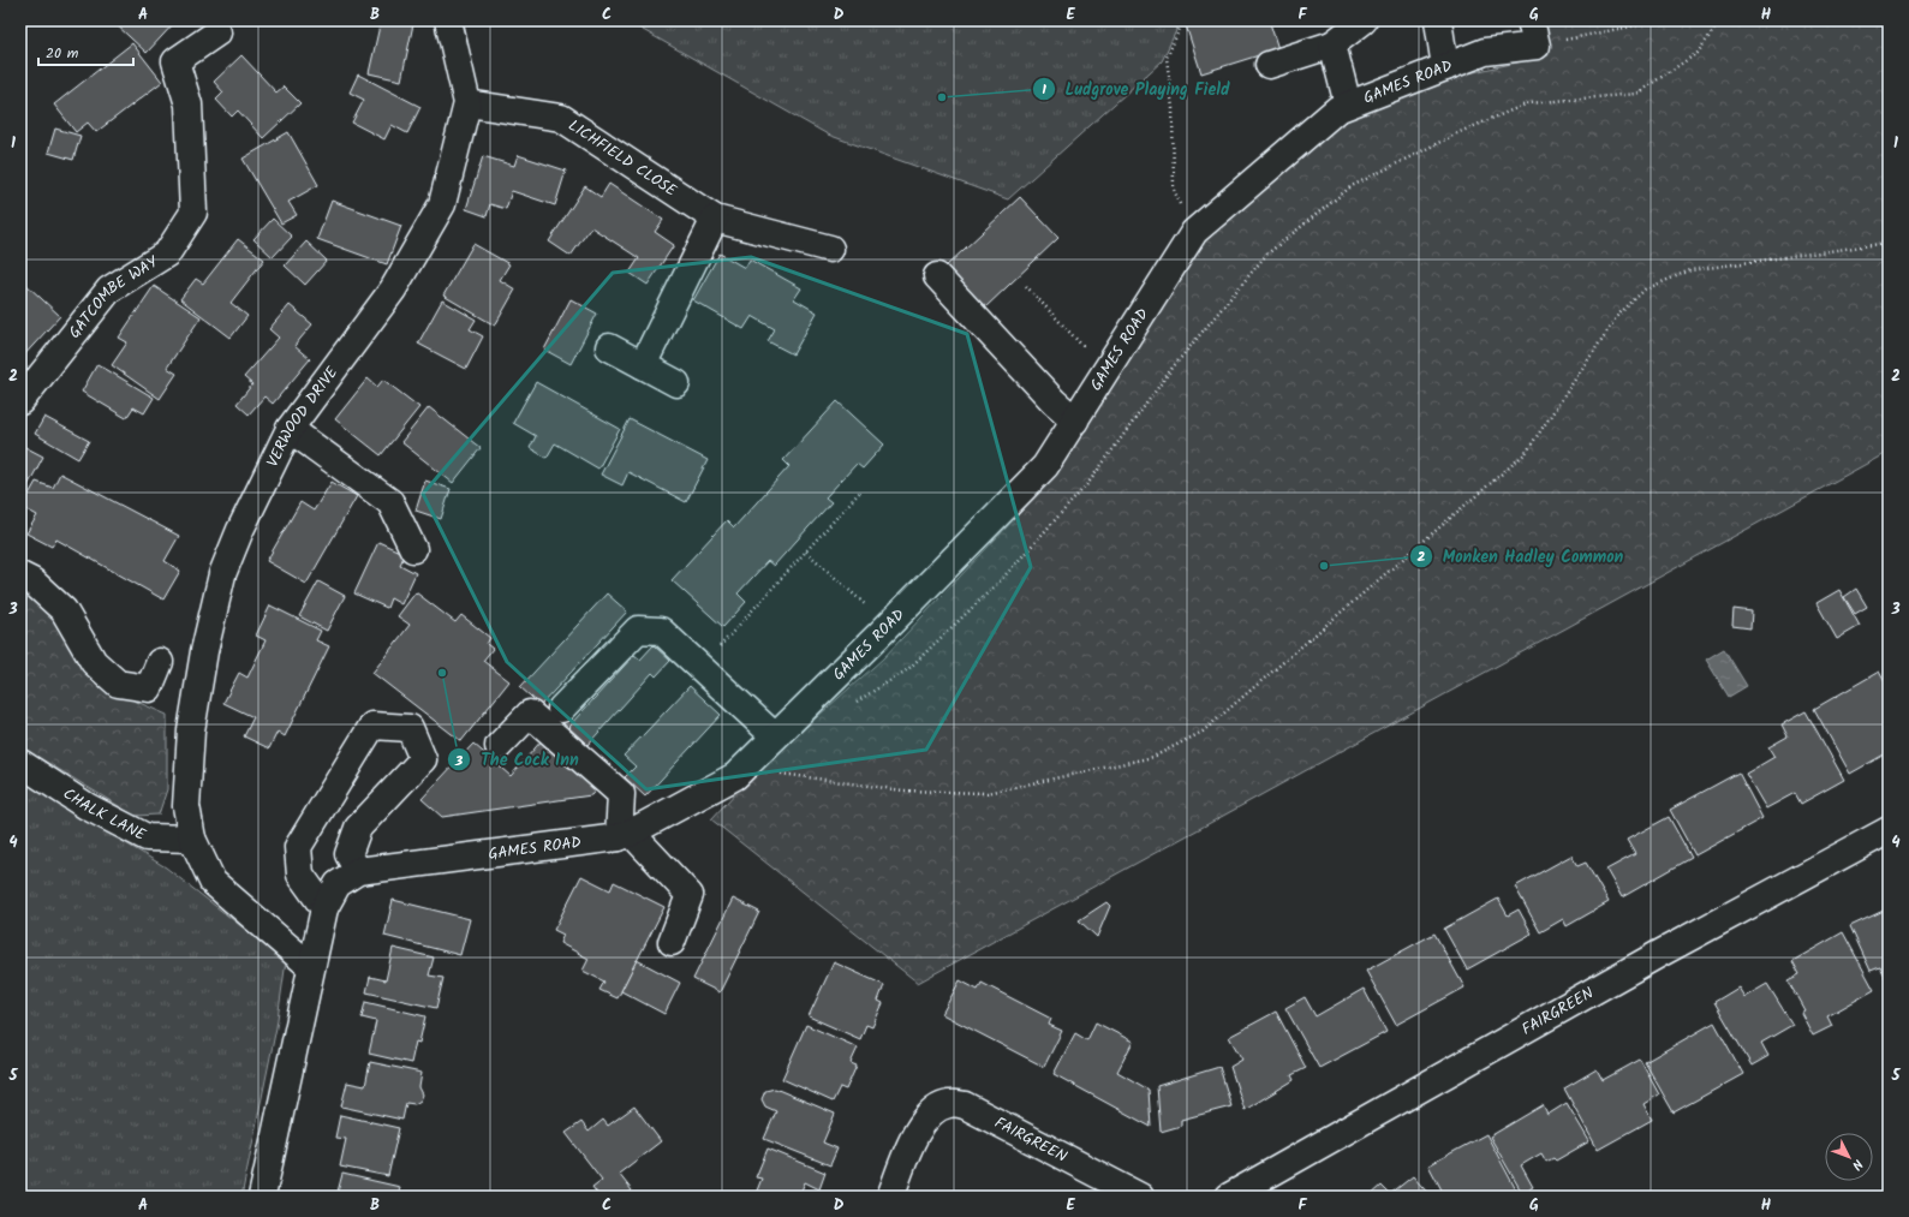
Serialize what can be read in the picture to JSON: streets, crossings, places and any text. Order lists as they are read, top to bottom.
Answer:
{
  "streets": {
    "street": [
      "GAMES ROAD",
      "LICHFIELD CLOSE",
      "GATCOMBE WAY",
      "VERWOOD DRIVE",
      "CHALK LANE",
      "FAIRGREEN"
    ]
  },
  "crossings": [
    ["LICHFIELD CLOSE", "VERWOOD DRIVE"],
    ["VERWOOD DRIVE", "CHALK LANE"]
  ],
  "places": ["Ludgrove Playing Field", "Monken Hadley Common", "The Cock Inn"],
  "scale_bar": "20 m",
  "north": "bottom right",
  "grid": {
    "columns": [
      "A",
      "B",
      "C",
      "D",
      "E",
      "F",
      "G",
      "H"
    ],
    "rows": [
      "1",
      "2",
      "3",
      "4",
      "5"
    ]
  }
}
